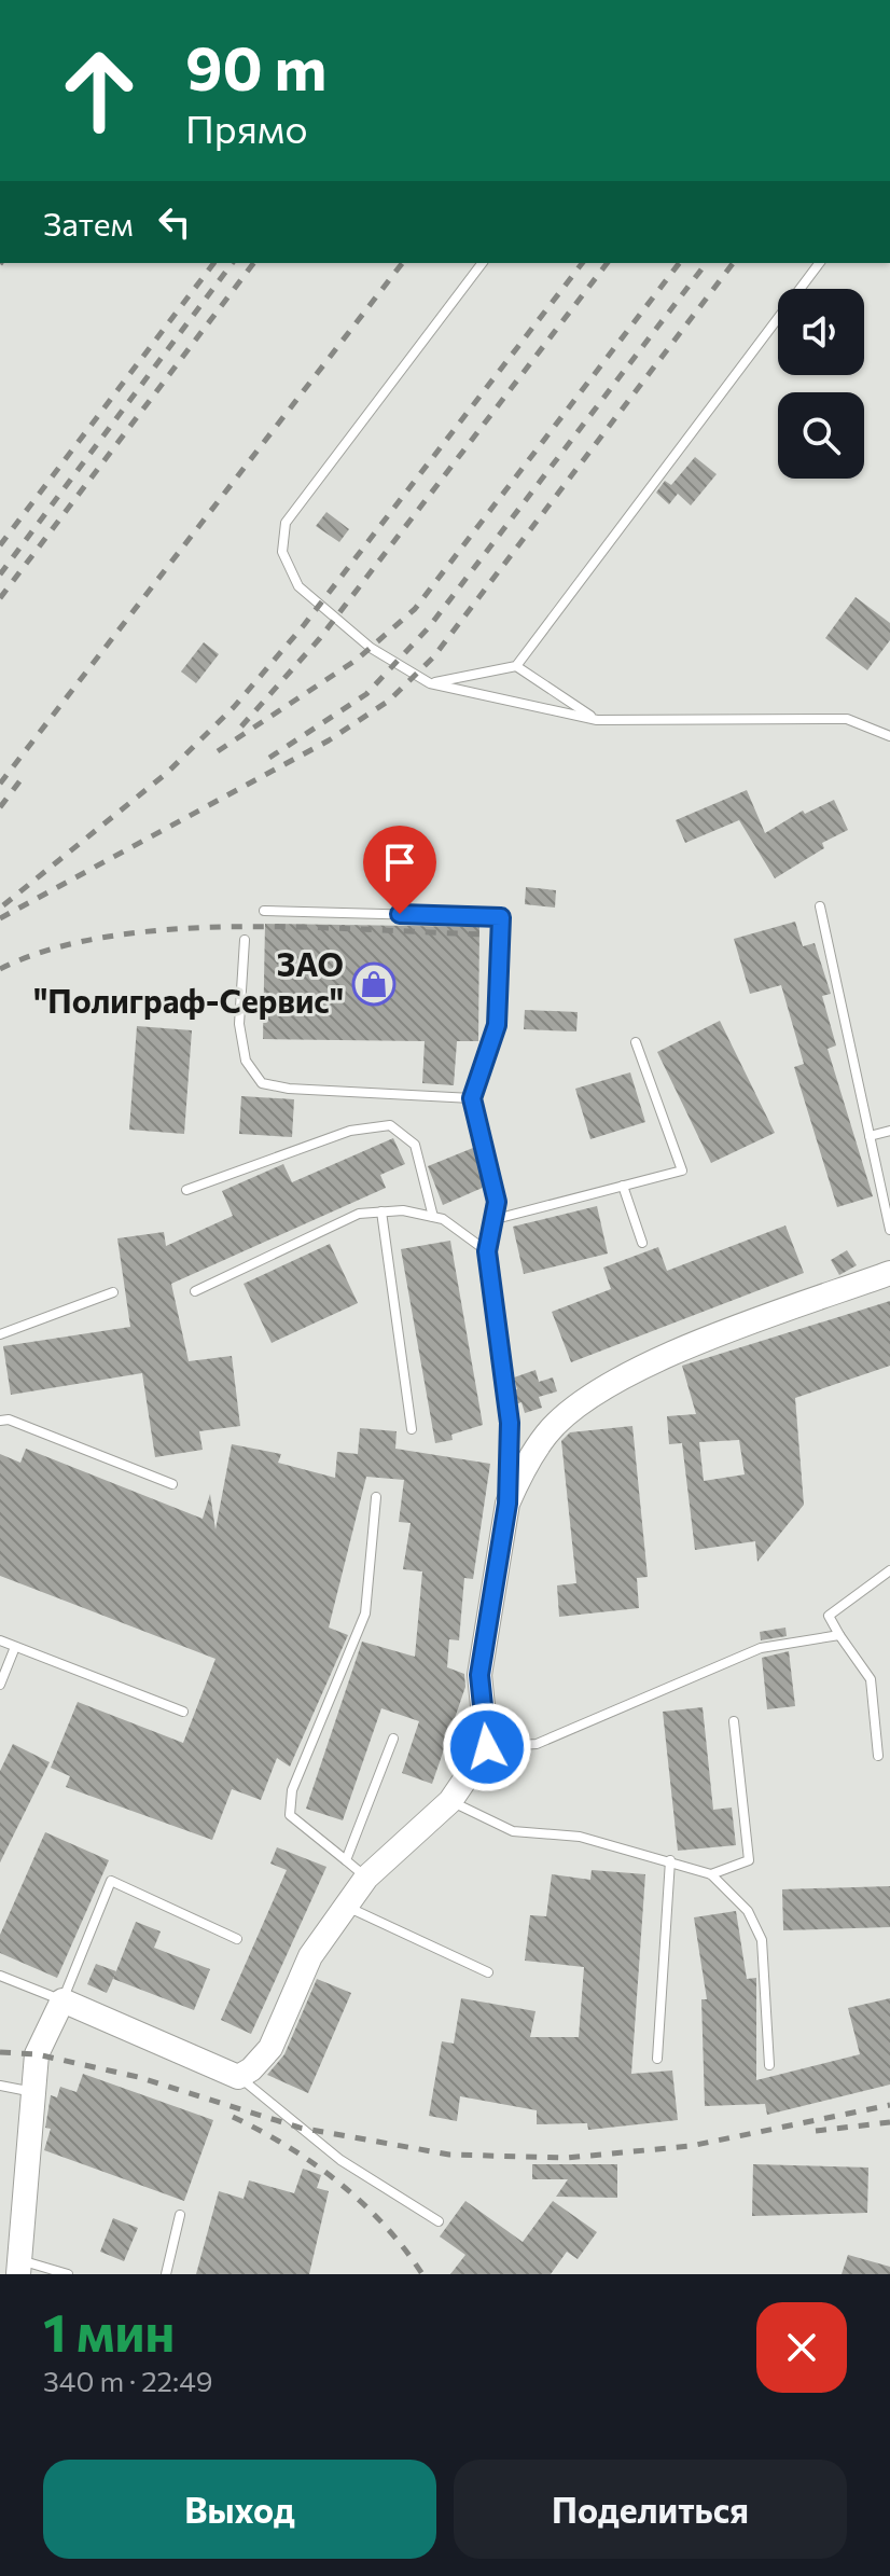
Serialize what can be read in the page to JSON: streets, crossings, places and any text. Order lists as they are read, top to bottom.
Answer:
{
  "places": {
    "shop": ["ЗАО \"Полиграф-Сервис\""]
  },
  "page": {
    "turn": ["90 m", "Прямо"],
    "then": "Затем",
    "heading": ["1 мин", "340 m · 22:49"],
    "buttons": ["Выход", "Поделиться"]
  }
}
